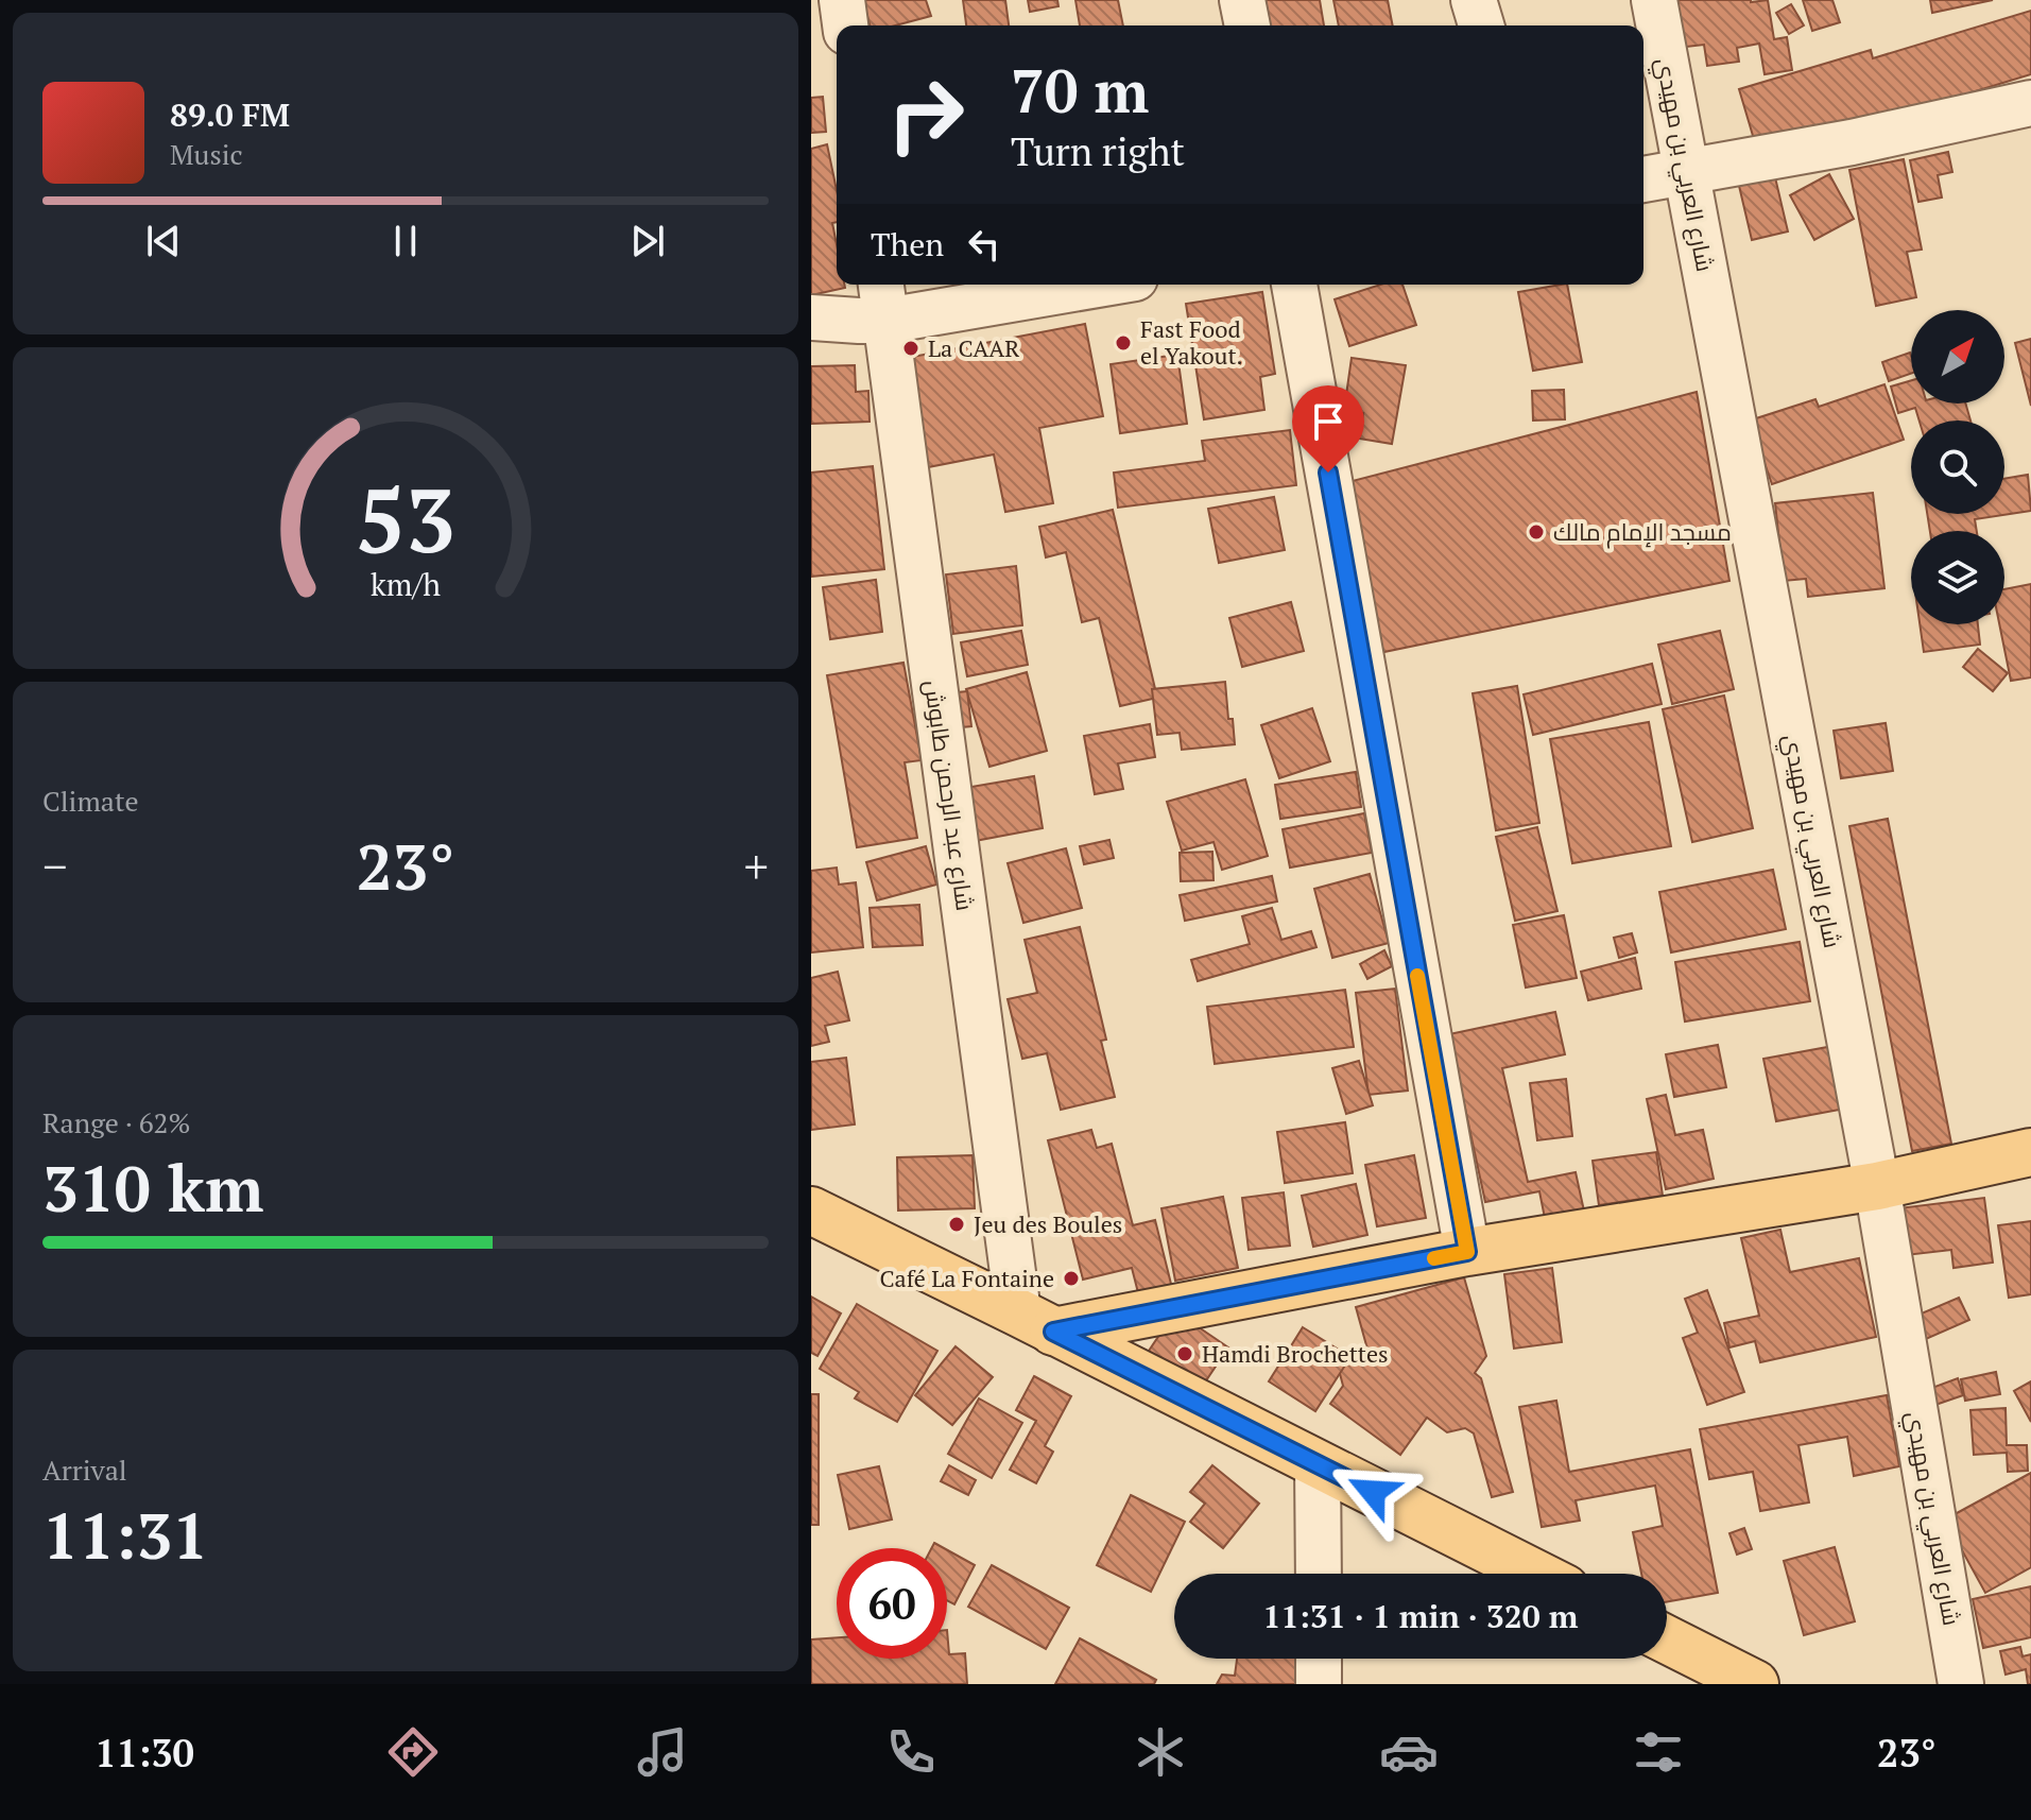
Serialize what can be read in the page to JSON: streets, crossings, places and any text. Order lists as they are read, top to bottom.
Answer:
{
  "streets": {
    "street": ["شارع العربي بن مهيدي", "شارع عبد الرحمن طابوش"]
  },
  "places": [
    "Fast Food el Yakout.",
    "La CAAR",
    "مسجد الإمام مالك",
    "Jeu des Boules",
    "Café La Fontaine",
    "Hamdi Brochettes"
  ],
  "north": "top right",
  "page": {
    "turn": ["70 m", "Turn right"],
    "song": ["89.0 FM", "Music"],
    "then": "Then",
    "tile": [
      "Climate",
      ["Range · 62%", "310 km"],
      ["Arrival", "11:31"]
    ],
    "heat": ["−", "23°", "+"],
    "limit": "60",
    "trip": "11:31 · 1 min · 320 m",
    "tabs": ["11:30", "23°"],
    "gauge": ["53", "km/h"]
  }
}
